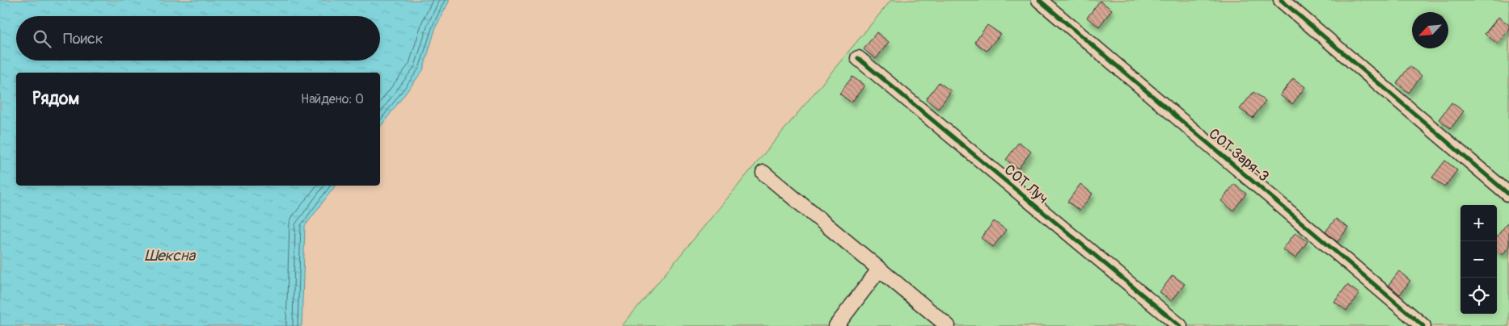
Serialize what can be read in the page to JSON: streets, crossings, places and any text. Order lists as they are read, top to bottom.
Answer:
{
  "streets": {
    "street": ["СОТ Заря-3", "СОТ Луч"]
  },
  "water": ["Шексна"],
  "north": "bottom left",
  "page": {
    "search": "Поиск",
    "heading": ["Рядом", "Найдено: 0"],
    "map_buttons": ["+", "−"]
  }
}
